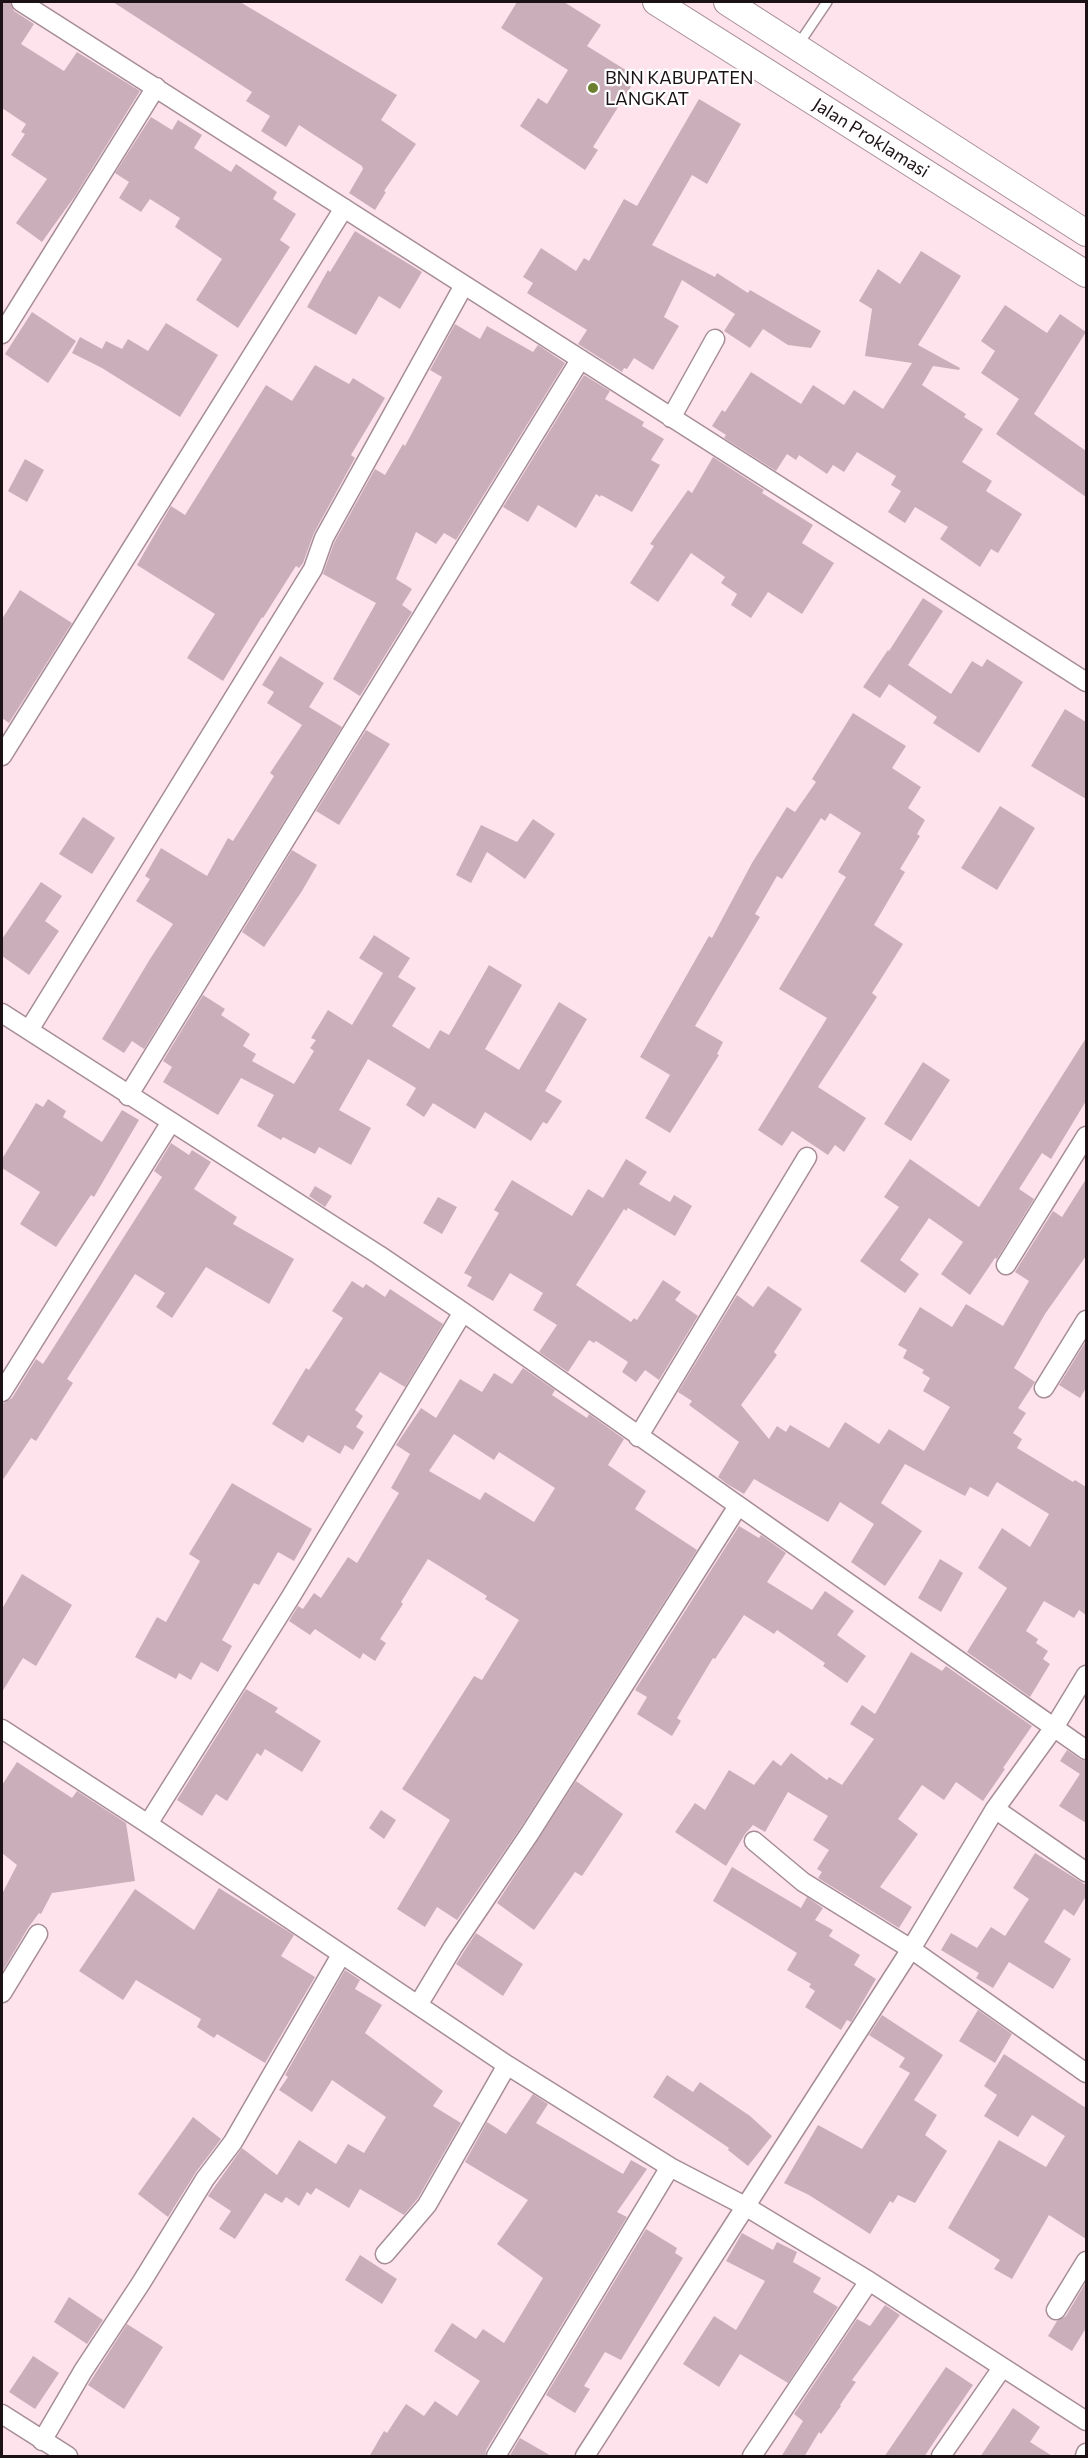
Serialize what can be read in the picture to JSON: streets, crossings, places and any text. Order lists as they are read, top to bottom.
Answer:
{
  "streets": {
    "street": ["Jalan Proklamasi"]
  },
  "places": ["BNN KABUPATEN LANGKAT"]
}
